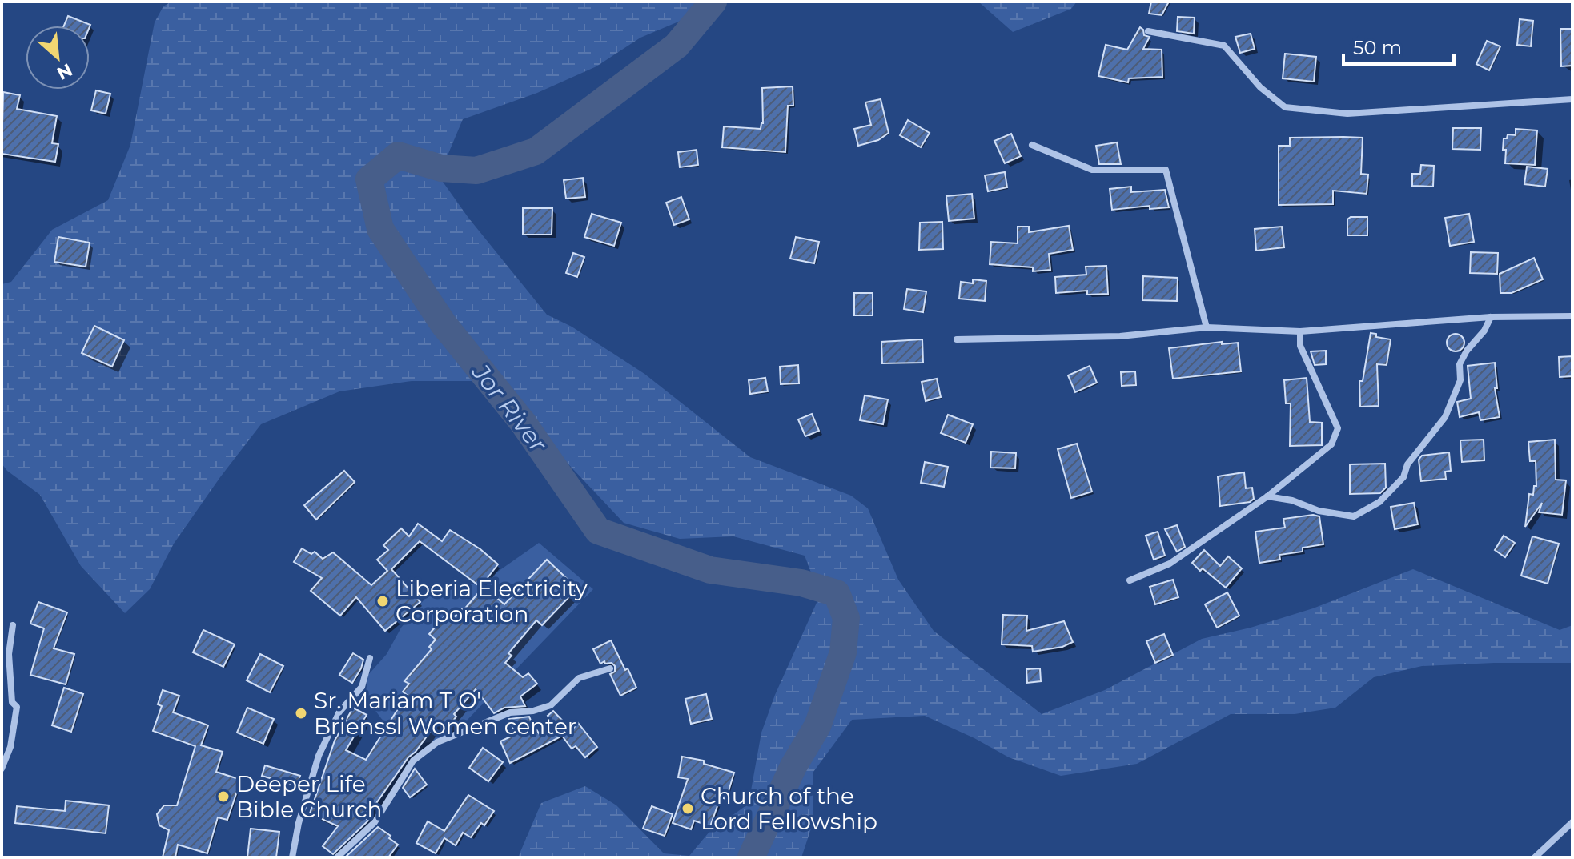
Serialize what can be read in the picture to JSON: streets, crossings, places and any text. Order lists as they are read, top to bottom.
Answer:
{
  "water": ["Jor River"],
  "places": [
    "Liberia Electricity Corporation",
    "Sr. Mariam T O' Brienssl Women center",
    "Deeper Life Bible Church",
    "Church of the Lord Fellowship"
  ],
  "scale_bar": "50 m",
  "north": "bottom right"
}
